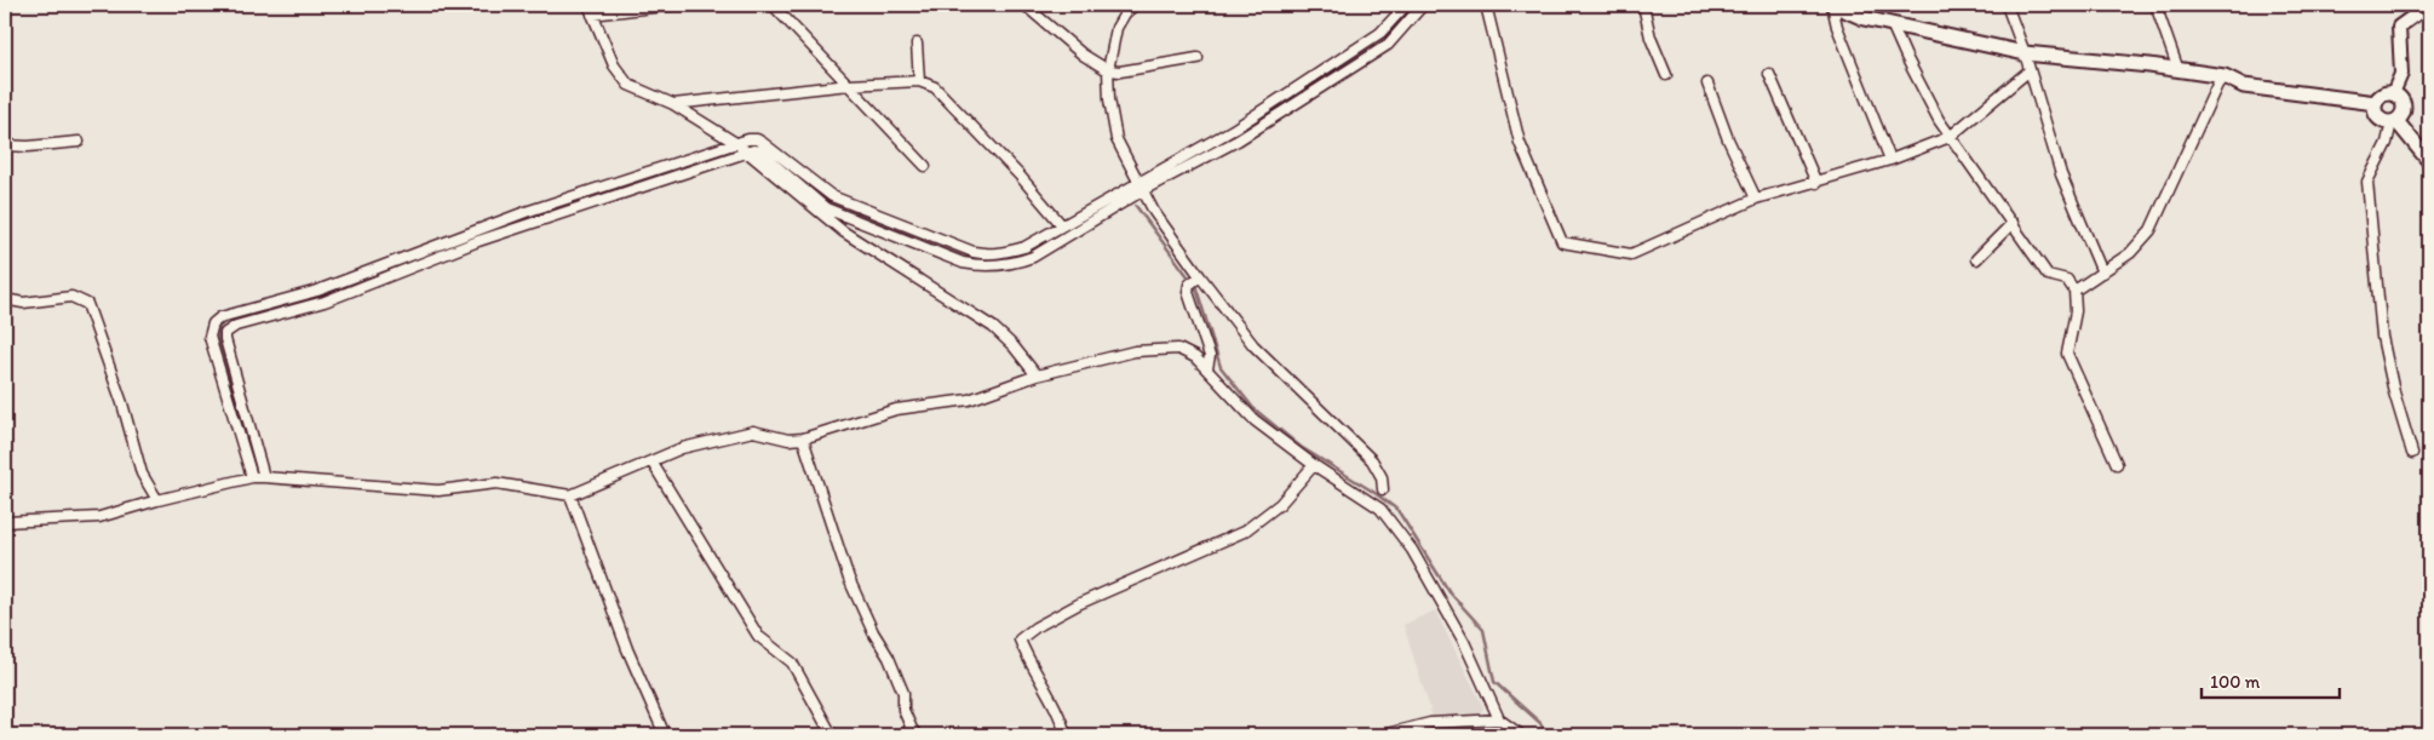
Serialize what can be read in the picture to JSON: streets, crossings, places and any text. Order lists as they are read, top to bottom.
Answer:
{
  "scale_bar": "100 m"
}
